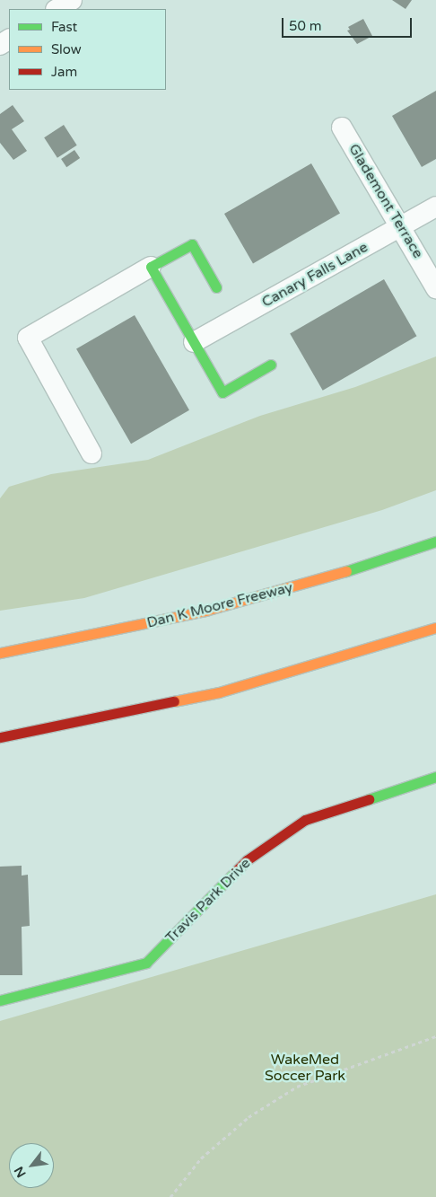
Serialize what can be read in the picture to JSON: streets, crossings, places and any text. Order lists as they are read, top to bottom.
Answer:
{
  "streets": {
    "main road": ["Dan K Moore Freeway", "Travis Park Drive"],
    "street": ["Glademont Terrace", "Canary Falls Lane"]
  },
  "crossings": [
    ["Glademont Terrace", "Canary Falls Lane"]
  ],
  "parks": ["WakeMed Soccer Park"],
  "legend": ["Fast", "Slow", "Jam"],
  "scale_bar": "50 m",
  "north": "bottom left"
}
